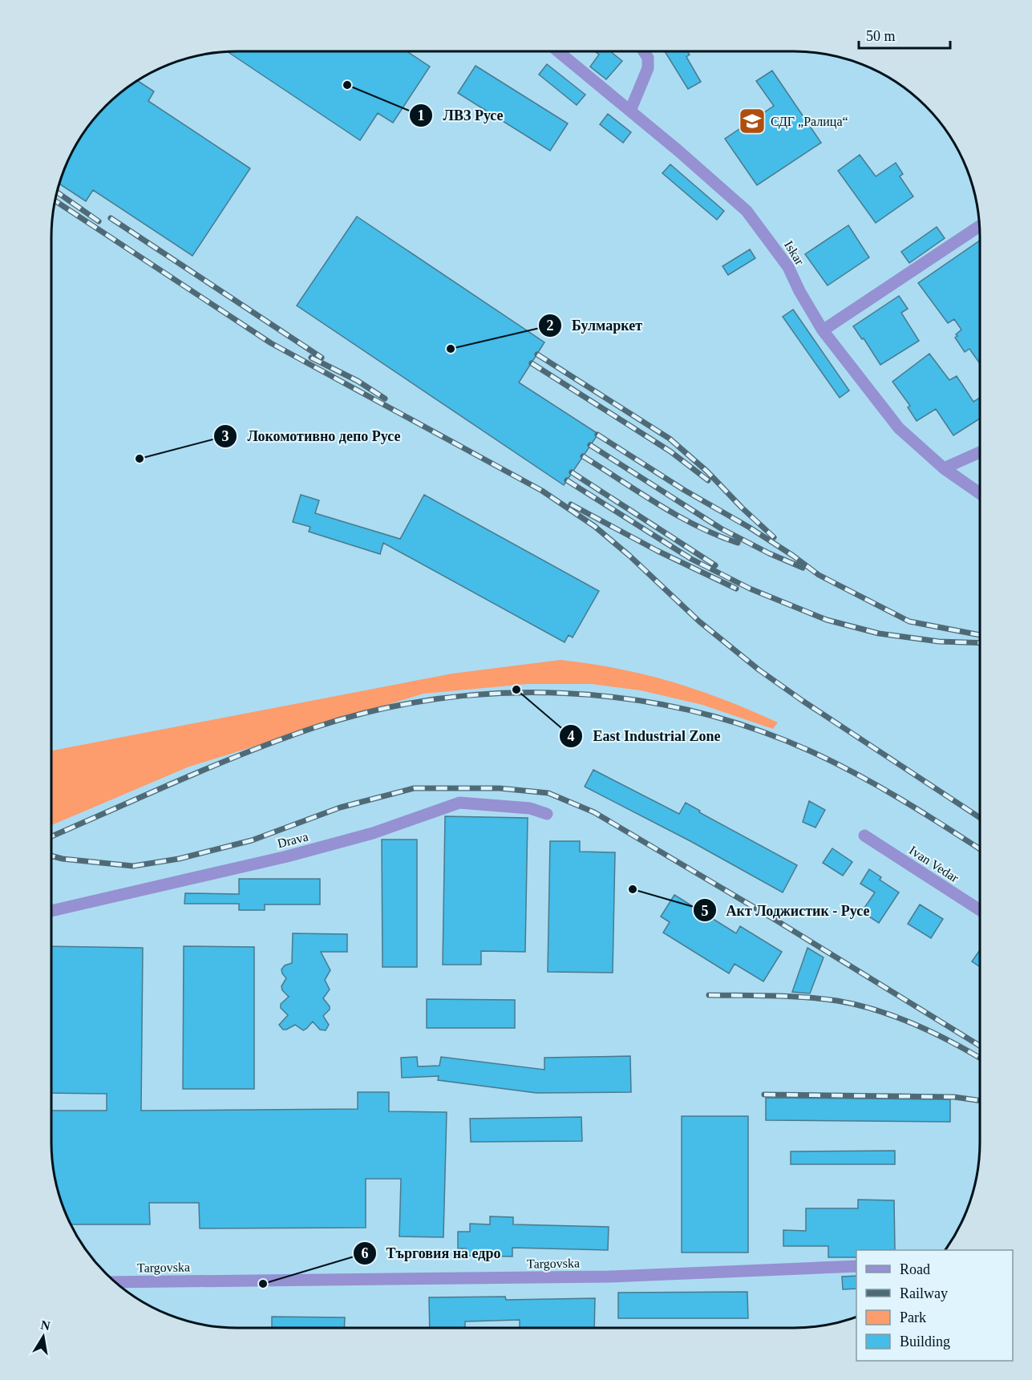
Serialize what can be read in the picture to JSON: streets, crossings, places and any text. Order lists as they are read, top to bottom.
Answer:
{
  "streets": {
    "street": [
      "Iskar",
      "Drava",
      "Ivan Vedar",
      "Targovska"
    ]
  },
  "places": {
    "other": [
      "ЛВЗ Русе",
      "Булмаркет",
      "Локомотивно депо Русе",
      "East Industrial Zone",
      "Акт Лоджистик - Русе",
      "Търговия на едро"
    ],
    "school or university": ["СДГ „Ралица“"]
  },
  "legend": [
    "Road",
    "Railway",
    "Park",
    "Building"
  ],
  "scale_bar": "50 m",
  "north": "top"
}
